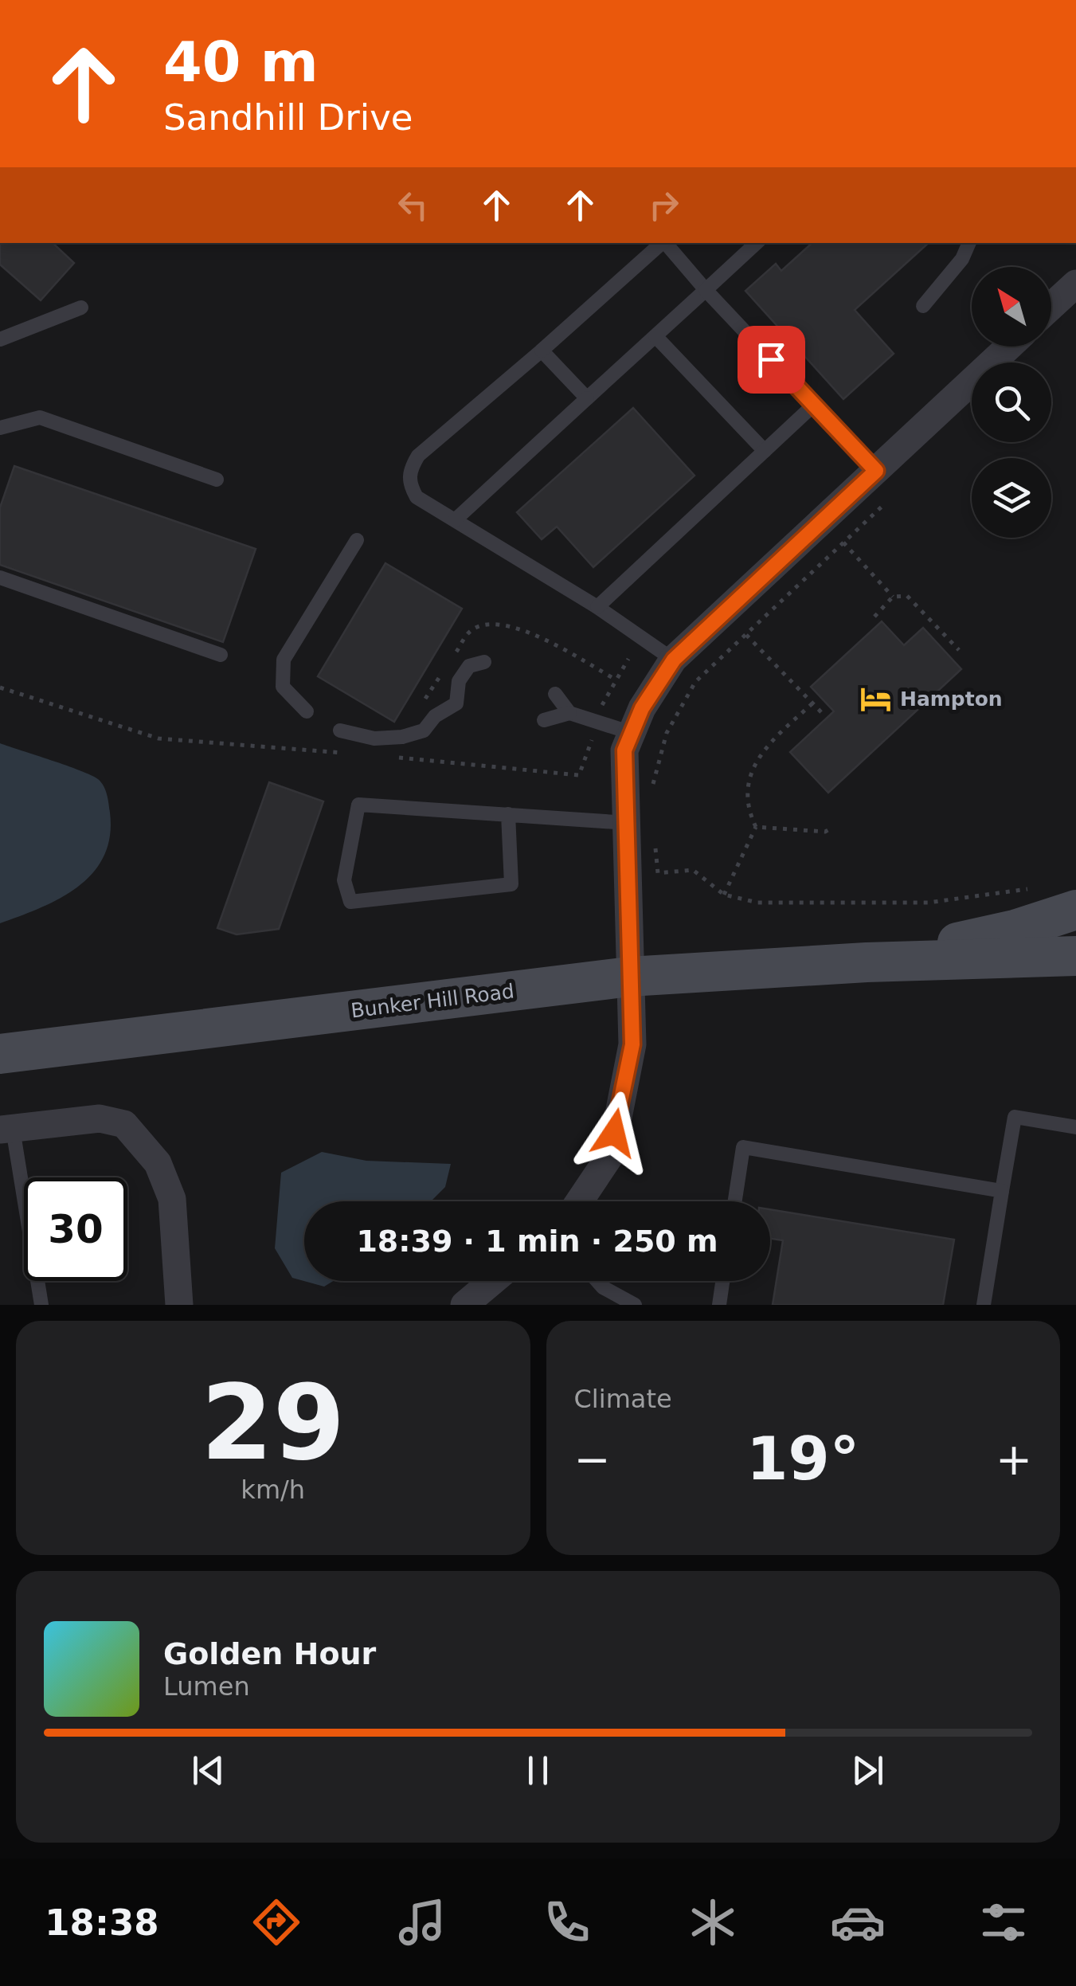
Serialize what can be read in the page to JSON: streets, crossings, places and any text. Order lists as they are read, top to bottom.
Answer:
{
  "streets": {
    "main road": ["Bunker Hill Road"]
  },
  "places": {
    "hotel": ["Hampton"]
  },
  "north": "top left",
  "page": {
    "turn": ["40 m", "Sandhill Drive"],
    "limit": "30",
    "trip": "18:39 · 1 min · 250 m",
    "tile": [
      ["29", "km/h"],
      "Climate"
    ],
    "heat": ["−", "19°", "+"],
    "song": ["Golden Hour", "Lumen"],
    "tabs": "18:38"
  }
}
